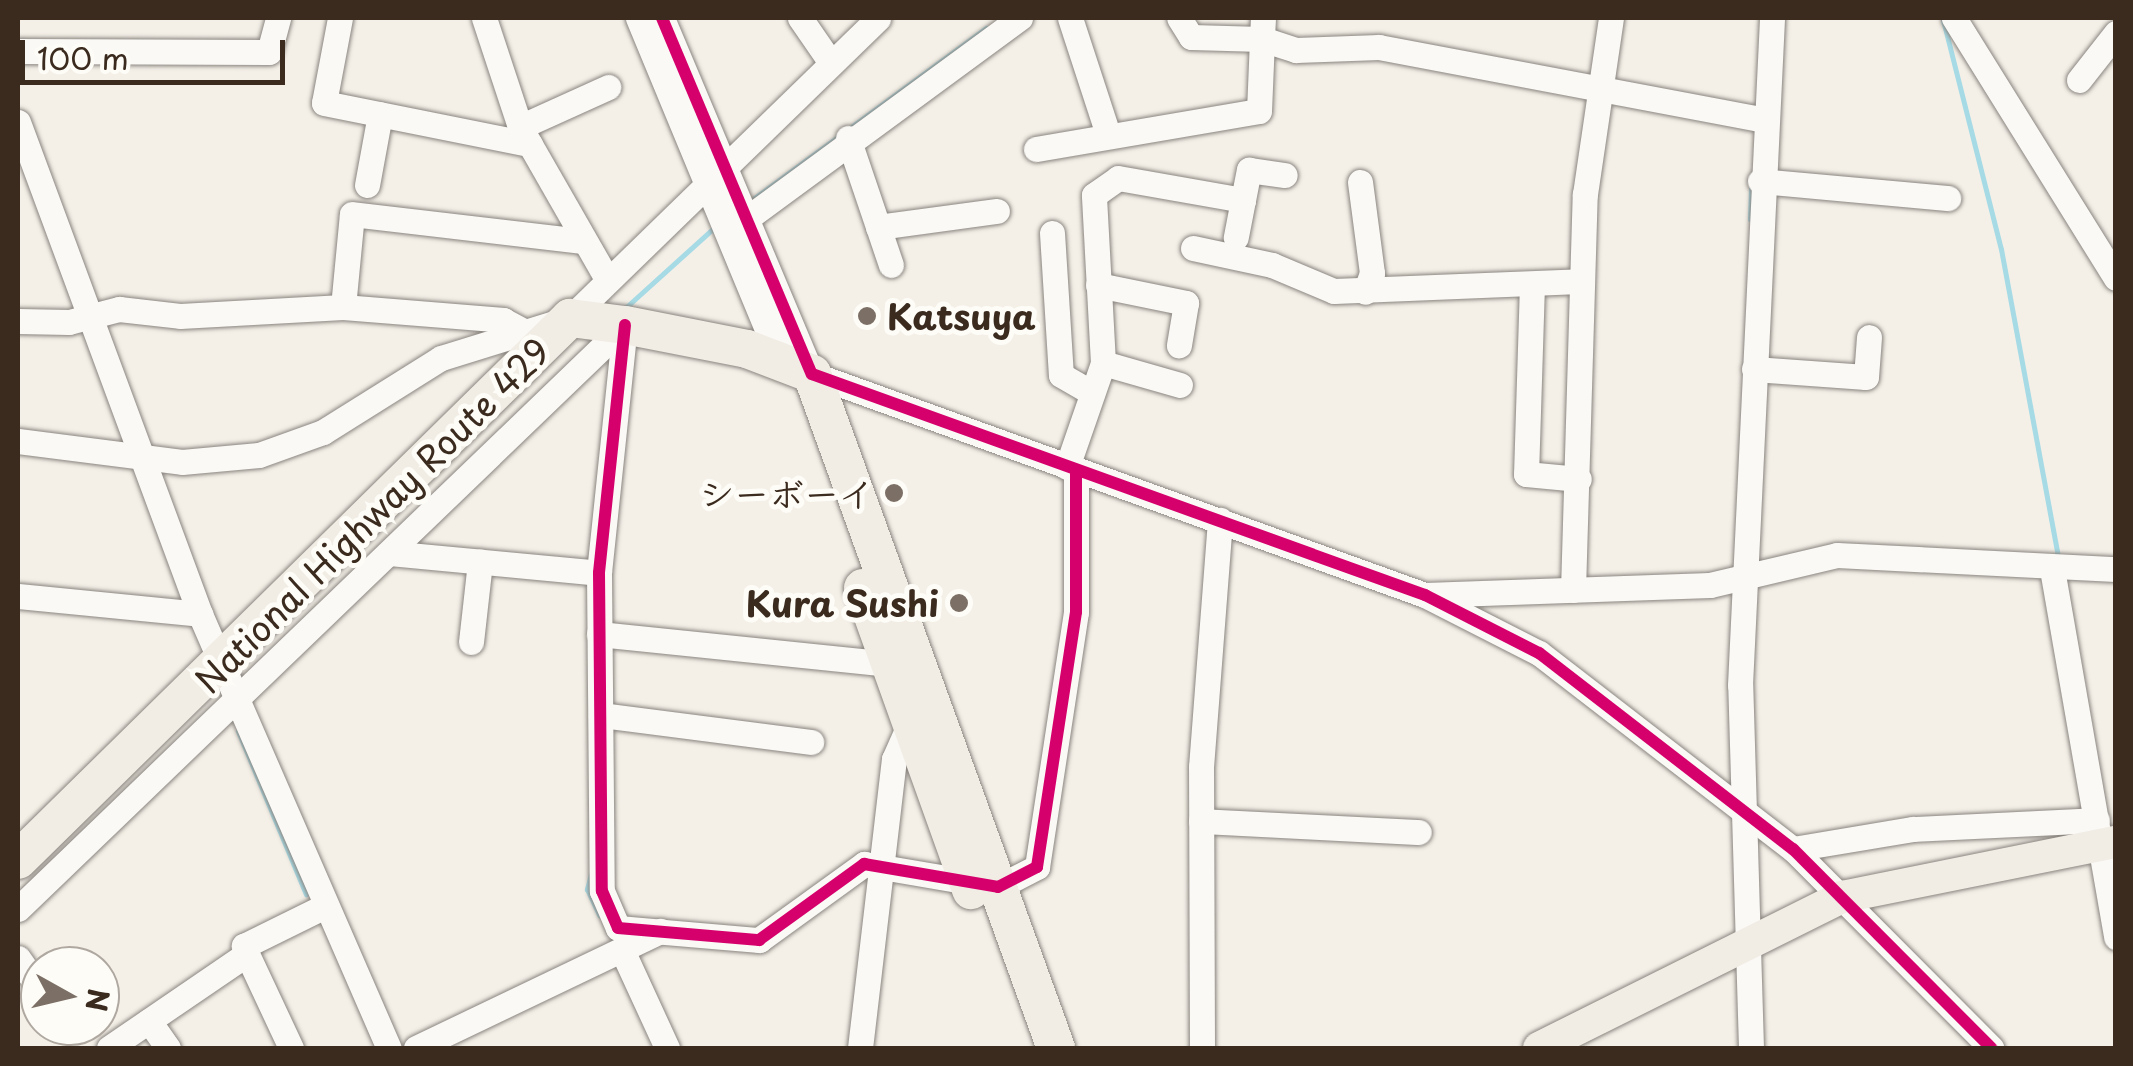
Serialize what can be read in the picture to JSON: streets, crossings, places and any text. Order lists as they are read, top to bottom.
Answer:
{
  "streets": {
    "highway": ["National Highway Route 429"]
  },
  "places": ["Katsuya", "シーボーイ", "Kura Sushi"],
  "scale_bar": "100 m",
  "north": "right"
}
